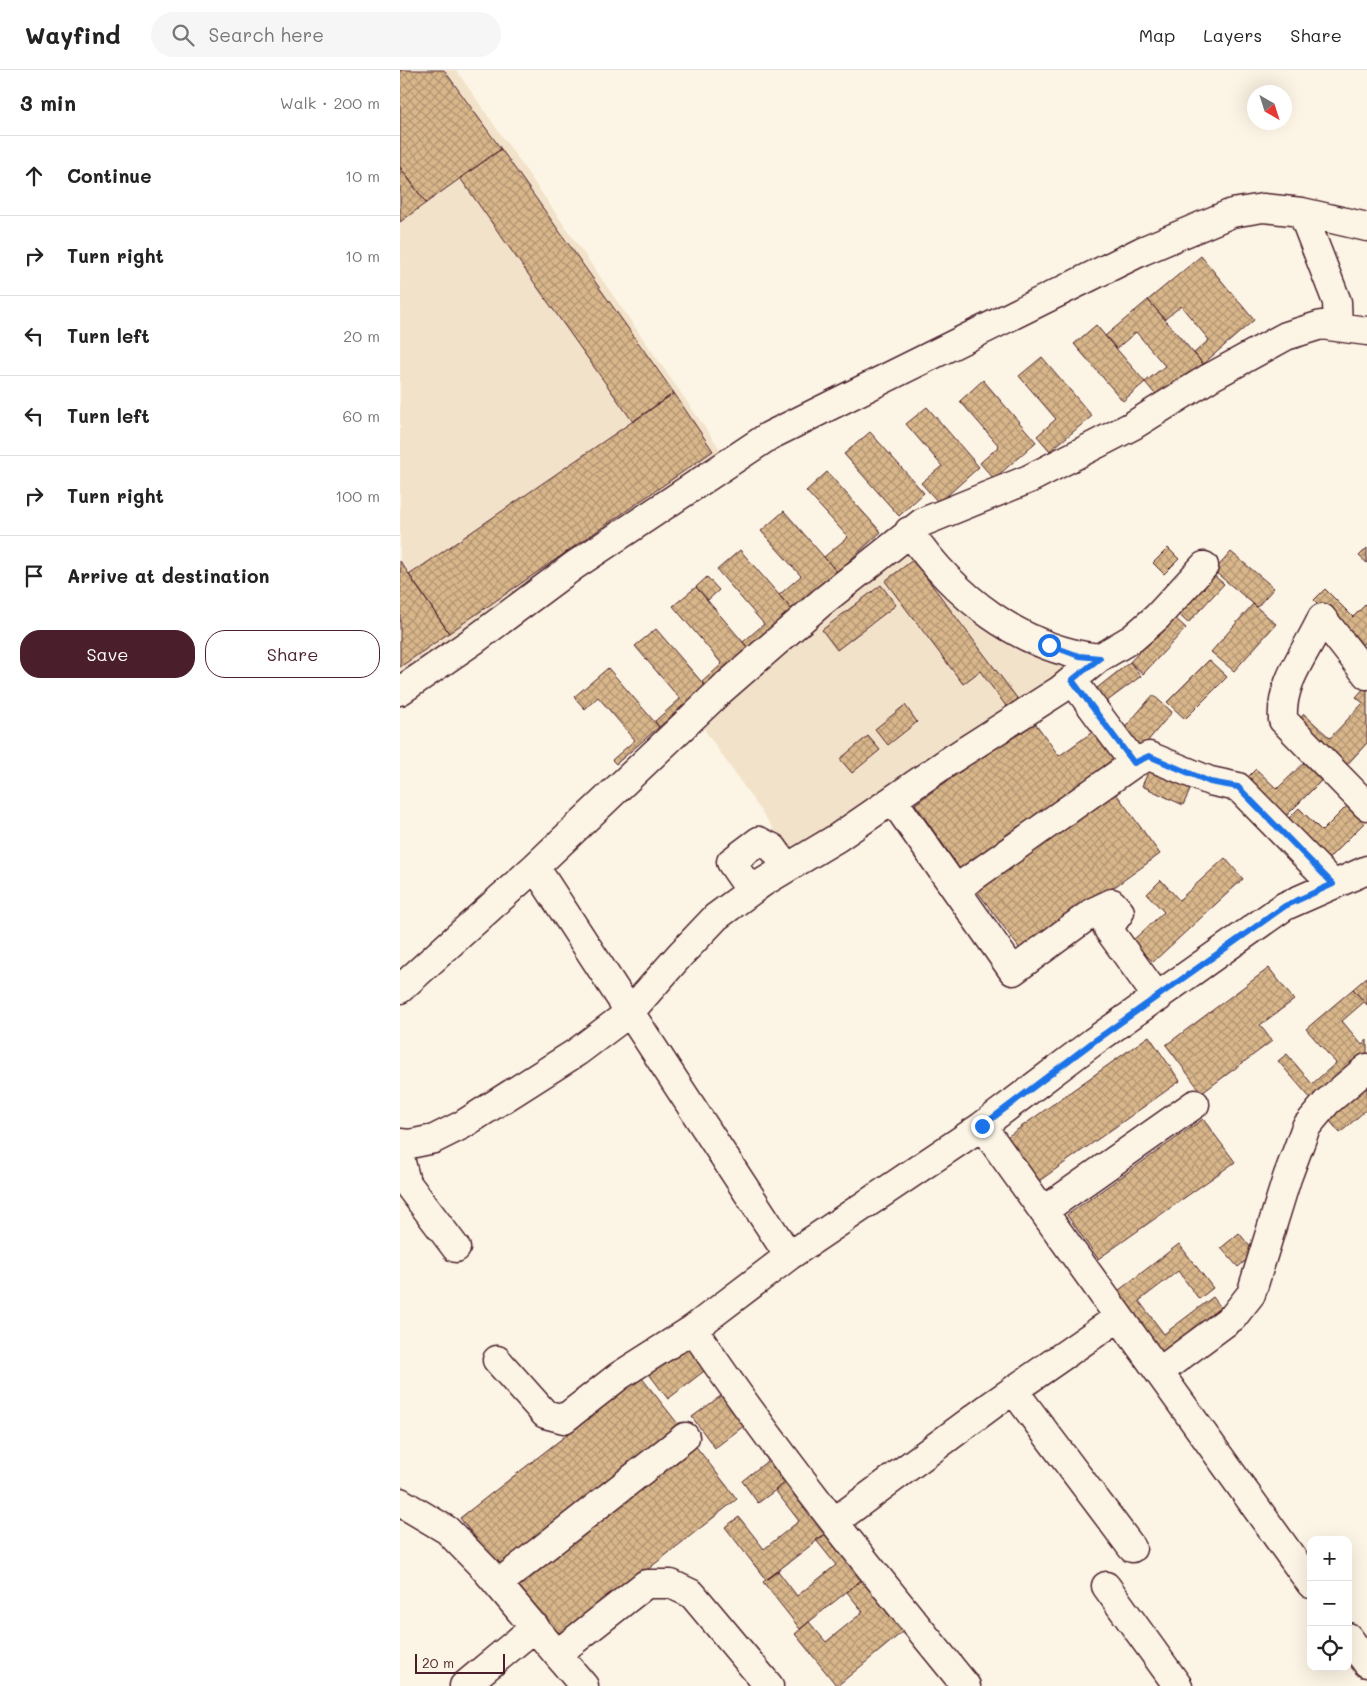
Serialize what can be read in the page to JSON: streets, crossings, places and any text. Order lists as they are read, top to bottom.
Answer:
{
  "scale_bar": "20 m",
  "north": "bottom right",
  "page": {
    "header": "Wayfind",
    "search": "Search here",
    "nav": ["Map", "Layers", "Share"],
    "heading": ["3 min", "Walk · 200 m"],
    "list": [
      ["Continue", "10 m"],
      ["Turn right", "10 m"],
      ["Turn left", "20 m"],
      ["Turn left", "60 m"],
      ["Turn right", "100 m"],
      "Arrive at destination"
    ],
    "buttons": ["Save", "Share"],
    "map_buttons": ["+", "−"],
    "scale": "20 m"
  }
}
